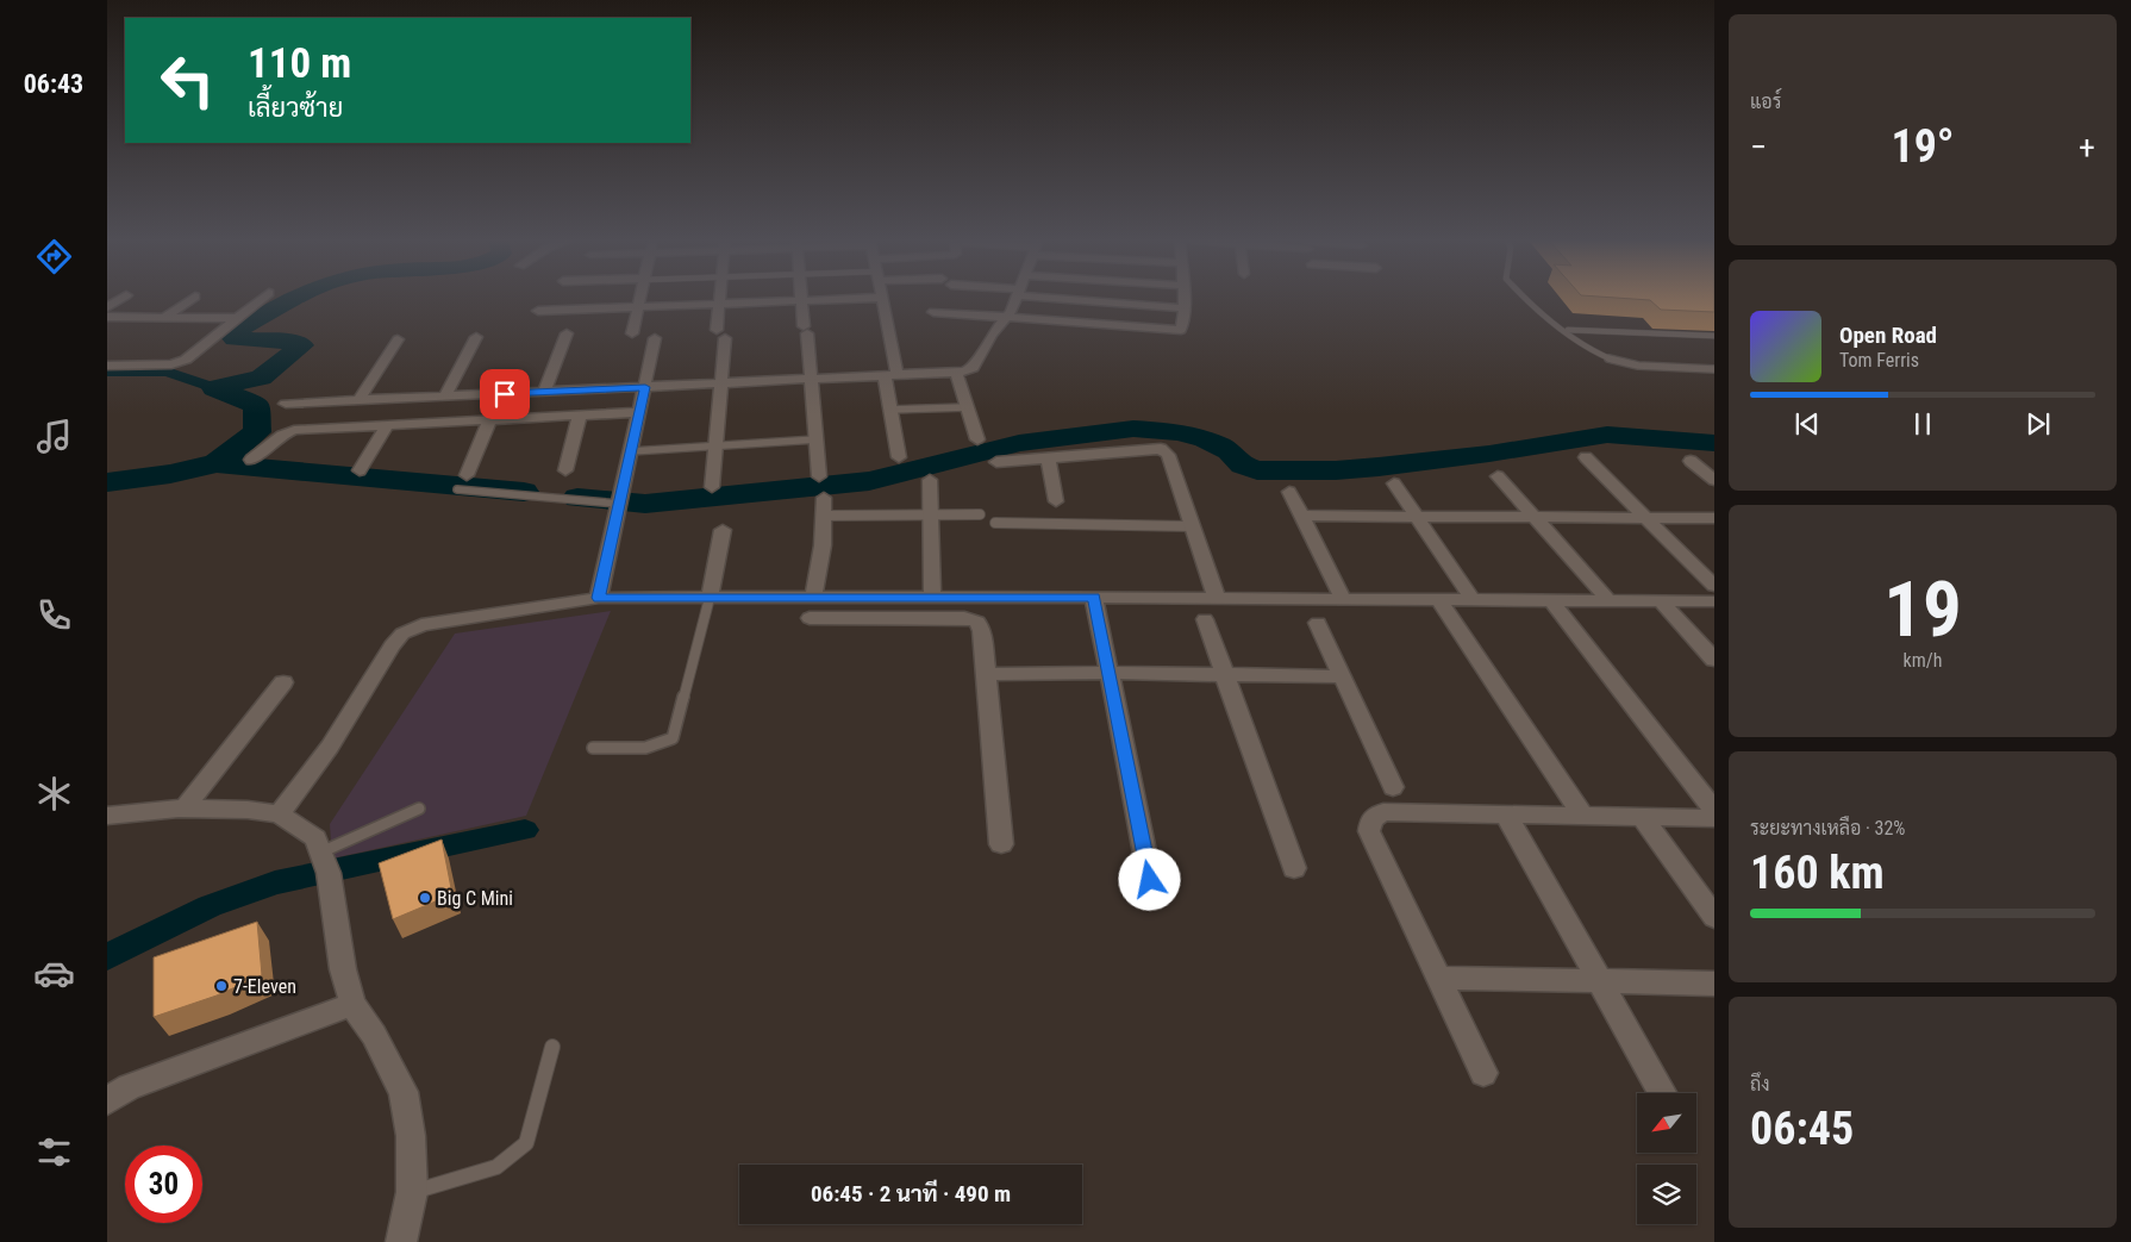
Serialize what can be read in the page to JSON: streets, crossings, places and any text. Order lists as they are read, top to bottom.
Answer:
{
  "places": ["Big C Mini", "7-Eleven"],
  "north": "bottom left",
  "page": {
    "tabs": "06:43",
    "tile": [
      "แอร์",
      ["19", "km/h"],
      ["ระยะทางเหลือ · 32%", "160 km"],
      ["ถึง", "06:45"]
    ],
    "turn": ["110 m", "เลี้ยวซ้าย"],
    "heat": ["−", "19°", "+"],
    "song": ["Open Road", "Tom Ferris"],
    "limit": "30",
    "trip": "06:45 · 2 นาที · 490 m"
  }
}
